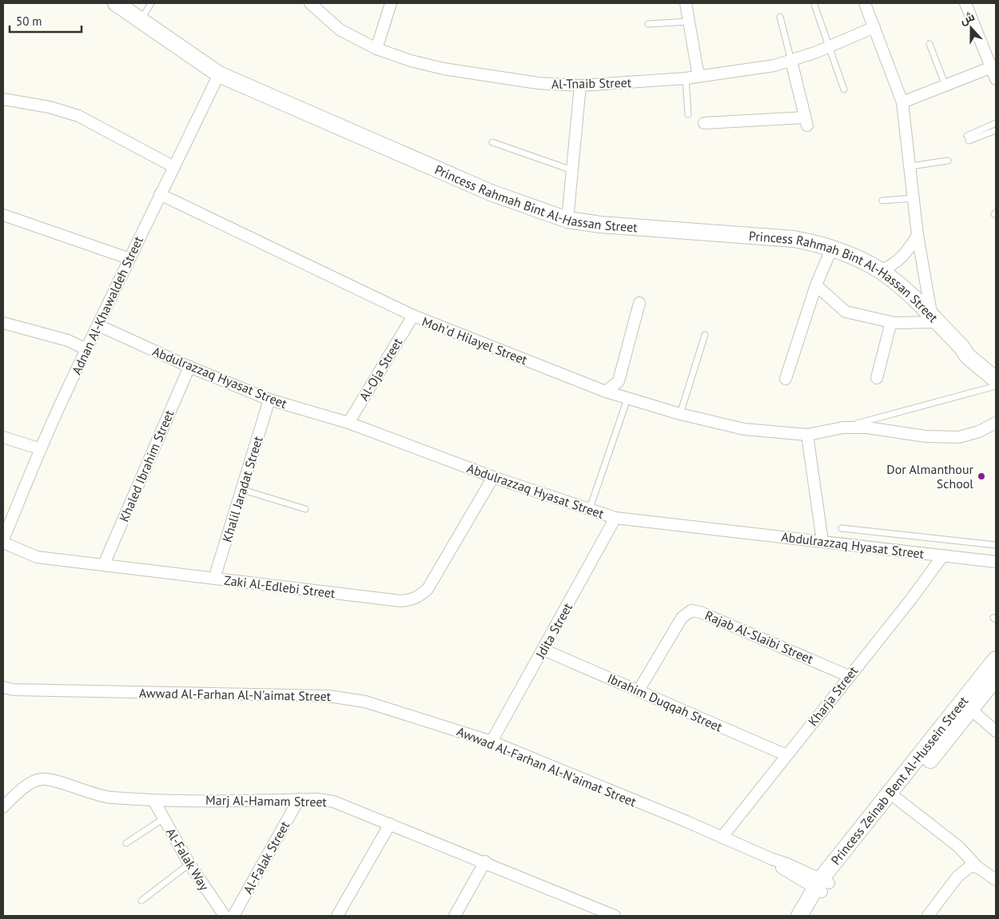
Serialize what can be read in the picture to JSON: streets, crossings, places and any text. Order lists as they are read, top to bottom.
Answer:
{
  "streets": {
    "street": [
      "Al-Tnaib Street",
      "Princess Rahmah Bint Al-Hassan Street",
      "Adnan Al-Khawaldeh Street",
      "Moh'd Hilayel Street",
      "Al-Oja Street",
      "Abdulrazzaq Hyasat Street",
      "Khaled Ibrahim Street",
      "Khalil Jaradat Street",
      "Zaki Al-Edlebi Street",
      "Jdita Street",
      "Rajab Al-Slaibi Street",
      "Awwad Al-Farhan Al-N'aimat Street",
      "Kharja Street",
      "Ibrahim Duqqah Street",
      "Princess Zeinab Bent Al-Hussein Street",
      "Marj Al-Hamam Street",
      "Al-Falak Street",
      "Al-Falak Way"
    ]
  },
  "crossings": [
    ["Princess Rahmah Bint Al-Hassan Street", "Adnan Al-Khawaldeh Street"],
    ["Adnan Al-Khawaldeh Street", "Moh'd Hilayel Street"],
    ["Adnan Al-Khawaldeh Street", "Abdulrazzaq Hyasat Street"],
    ["Moh'd Hilayel Street", "Al-Oja Street"],
    ["Al-Oja Street", "Abdulrazzaq Hyasat Street"],
    ["Abdulrazzaq Hyasat Street", "Khaled Ibrahim Street"],
    ["Abdulrazzaq Hyasat Street", "Khalil Jaradat Street"],
    ["Abdulrazzaq Hyasat Street", "Zaki Al-Edlebi Street"],
    ["Abdulrazzaq Hyasat Street", "Jdita Street"],
    ["Abdulrazzaq Hyasat Street", "Kharja Street"],
    ["Khaled Ibrahim Street", "Zaki Al-Edlebi Street"],
    ["Khalil Jaradat Street", "Zaki Al-Edlebi Street"],
    ["Jdita Street", "Awwad Al-Farhan Al-N'aimat Street"],
    ["Jdita Street", "Ibrahim Duqqah Street"],
    ["Rajab Al-Slaibi Street", "Kharja Street"],
    ["Rajab Al-Slaibi Street", "Ibrahim Duqqah Street"],
    ["Awwad Al-Farhan Al-N'aimat Street", "Kharja Street"],
    ["Awwad Al-Farhan Al-N'aimat Street", "Princess Zeinab Bent Al-Hussein Street"],
    ["Kharja Street", "Ibrahim Duqqah Street"],
    ["Marj Al-Hamam Street", "Al-Falak Street"],
    ["Marj Al-Hamam Street", "Al-Falak Way"]
  ],
  "places": ["Dor Almanthour School"],
  "scale_bar": "50 m",
  "north": "top"
}
